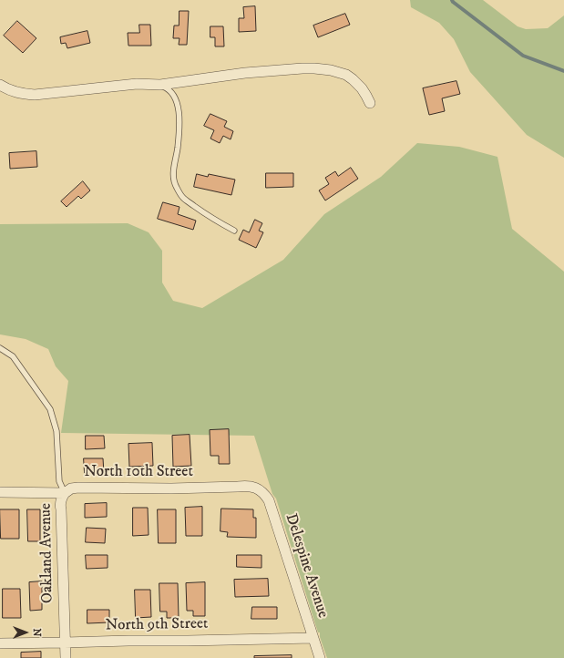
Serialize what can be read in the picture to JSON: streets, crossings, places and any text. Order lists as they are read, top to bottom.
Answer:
{
  "streets": {
    "street": [
      "North 10th Street",
      "Oakland Avenue",
      "Delespine Avenue",
      "North 9th Street"
    ]
  },
  "crossings": [
    ["North 10th Street", "Oakland Avenue"],
    ["North 10th Street", "Delespine Avenue"],
    ["Oakland Avenue", "North 9th Street"],
    ["Delespine Avenue", "North 9th Street"]
  ],
  "north": "right"
}
